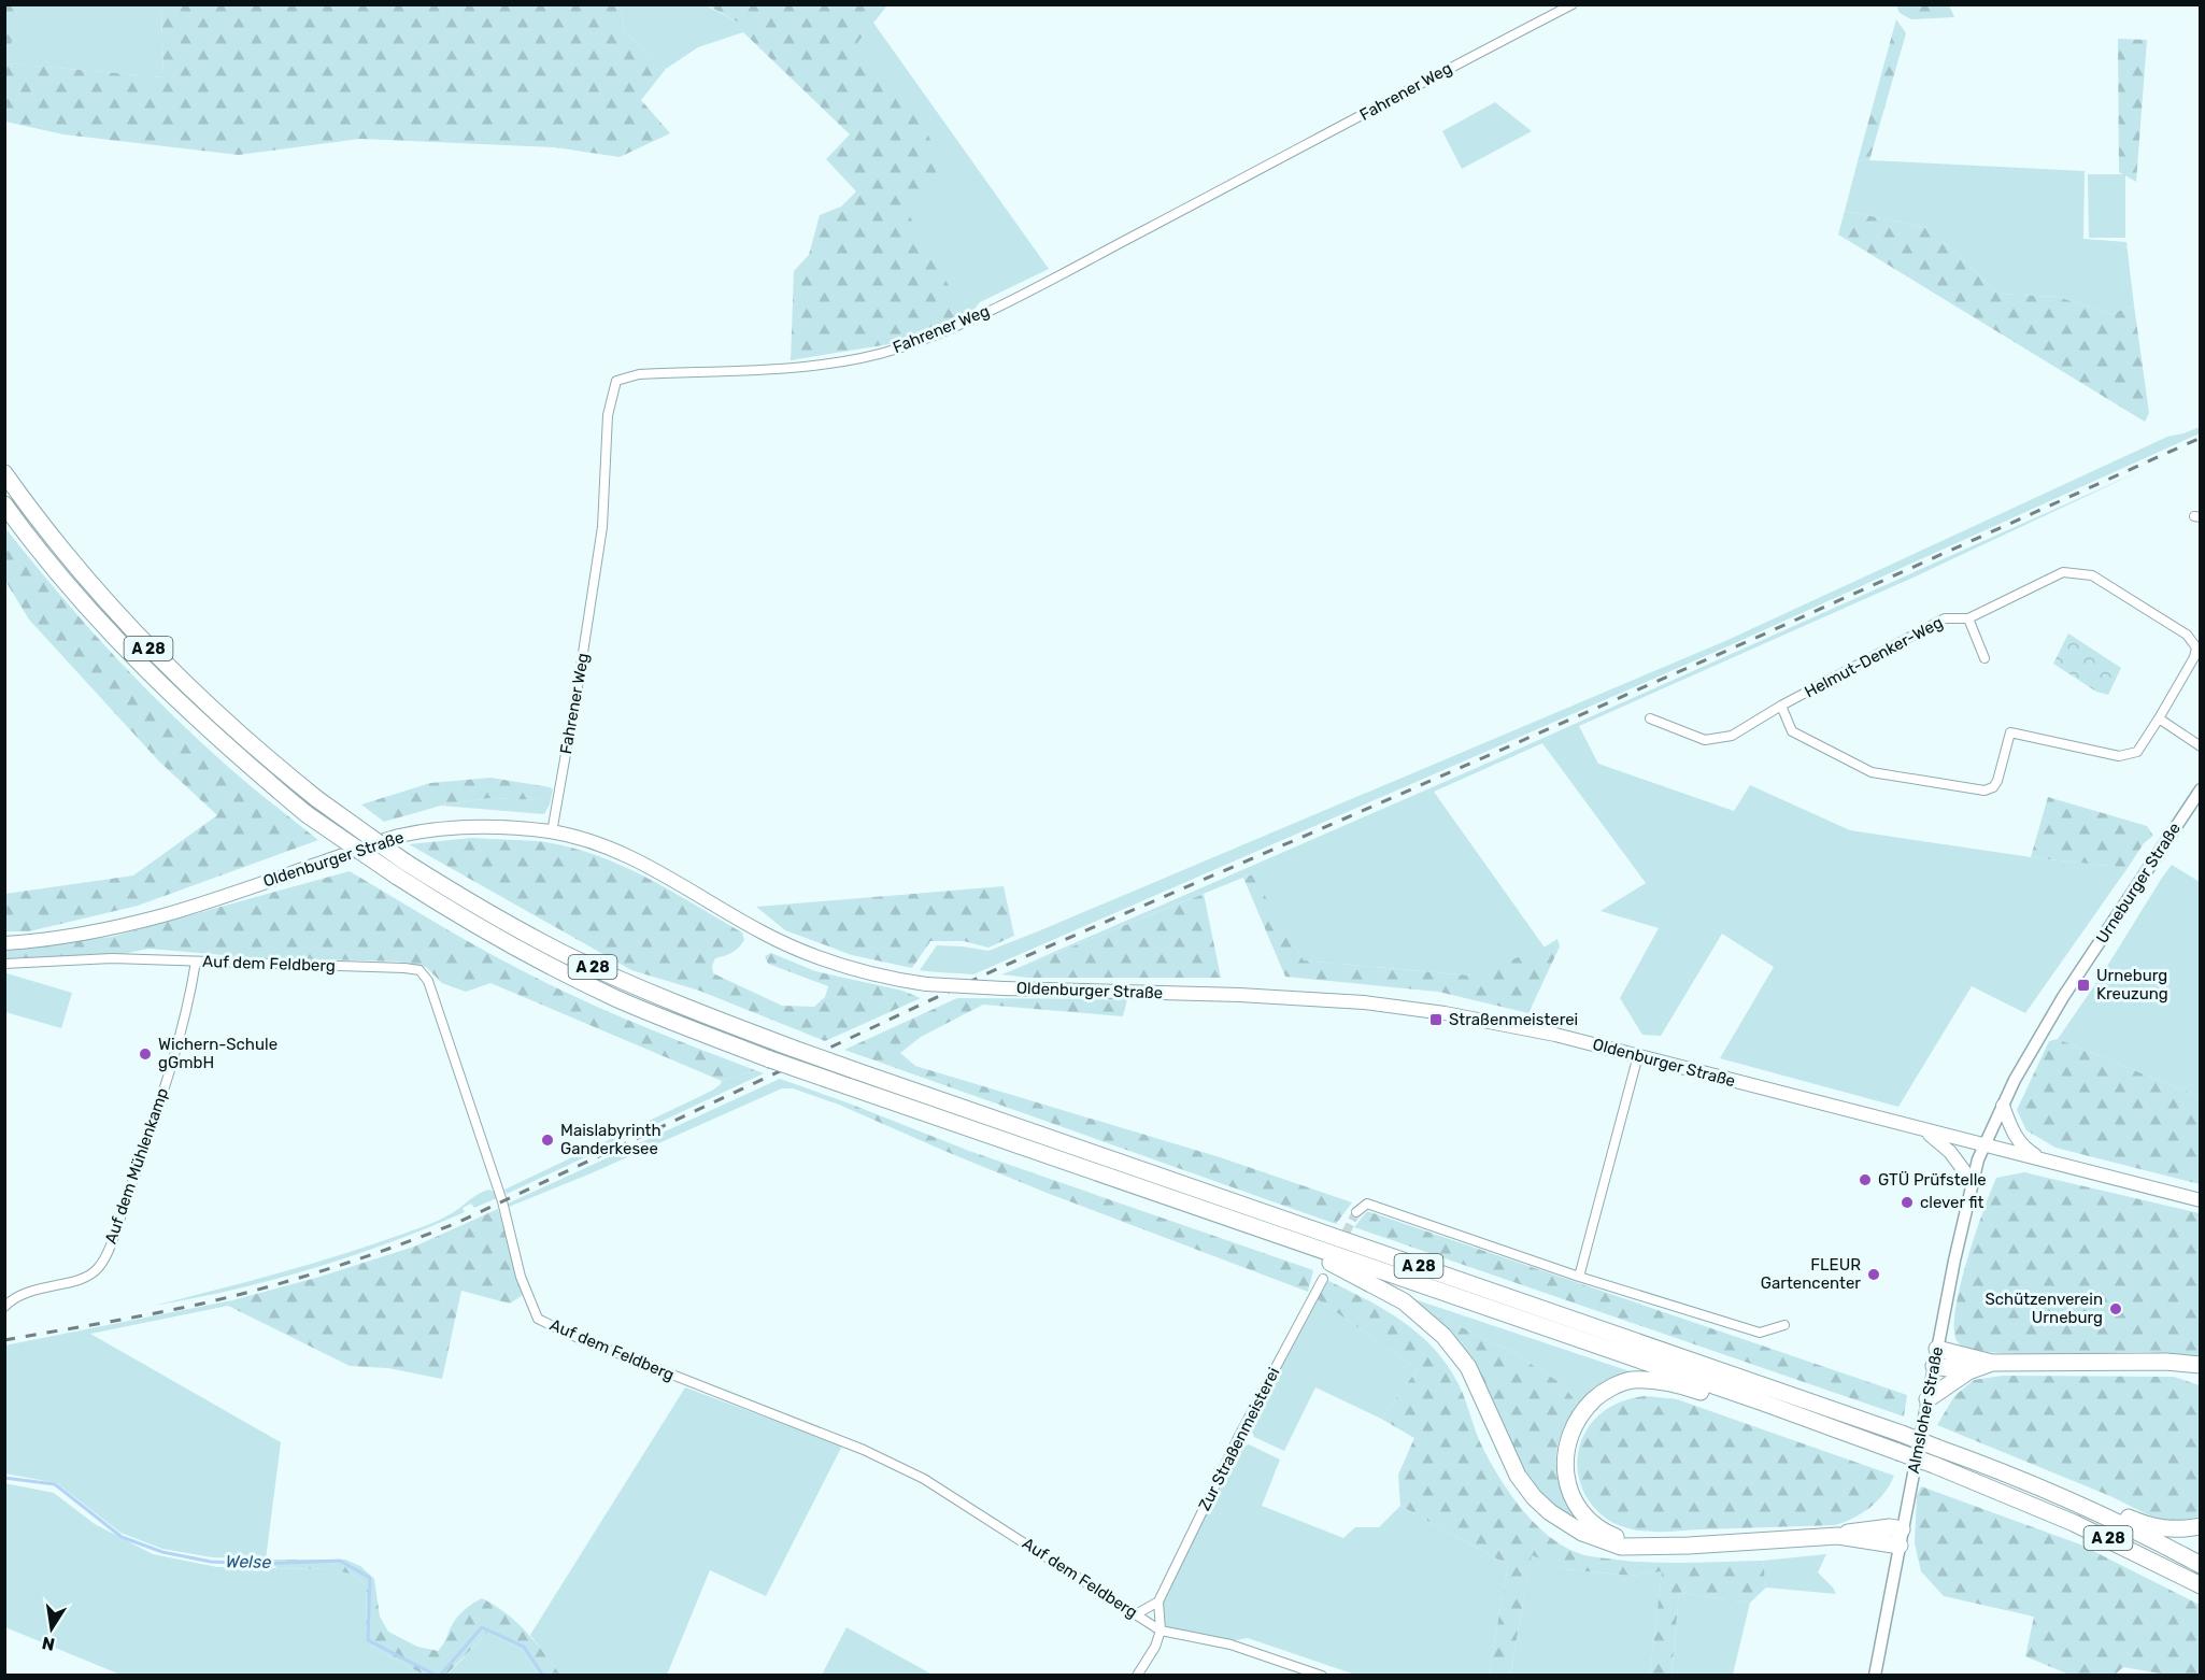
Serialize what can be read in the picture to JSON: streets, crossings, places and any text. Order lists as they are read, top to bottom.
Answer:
{
  "streets": {
    "highway": ["A 28"],
    "main road": ["Oldenburger Straße"],
    "street": [
      "Fahrener Weg",
      "Helmut-Denker-Weg",
      "Urneburger Straße",
      "Auf dem Feldberg",
      "Auf dem Mühlenkamp",
      "Almsloher Straße",
      "Zur Straßenmeisterei"
    ]
  },
  "crossings": [
    ["Fahrener Weg", "Oldenburger Straße"],
    ["Oldenburger Straße", "Urneburger Straße"],
    ["Oldenburger Straße", "Almsloher Straße"],
    ["Urneburger Straße", "Almsloher Straße"],
    ["Auf dem Feldberg", "Auf dem Mühlenkamp"]
  ],
  "water": ["Welse"],
  "places": {
    "transit": ["Urneburg Kreuzung", "Straßenmeisterei"],
    "other": [
      "Wichern-Schule gGmbH",
      "Maislabyrinth Ganderkesee",
      "GTÜ Prüfstelle",
      "clever fit",
      "FLEUR Gartencenter",
      "Schützenverein Urneburg"
    ]
  },
  "north": "bottom"
}
